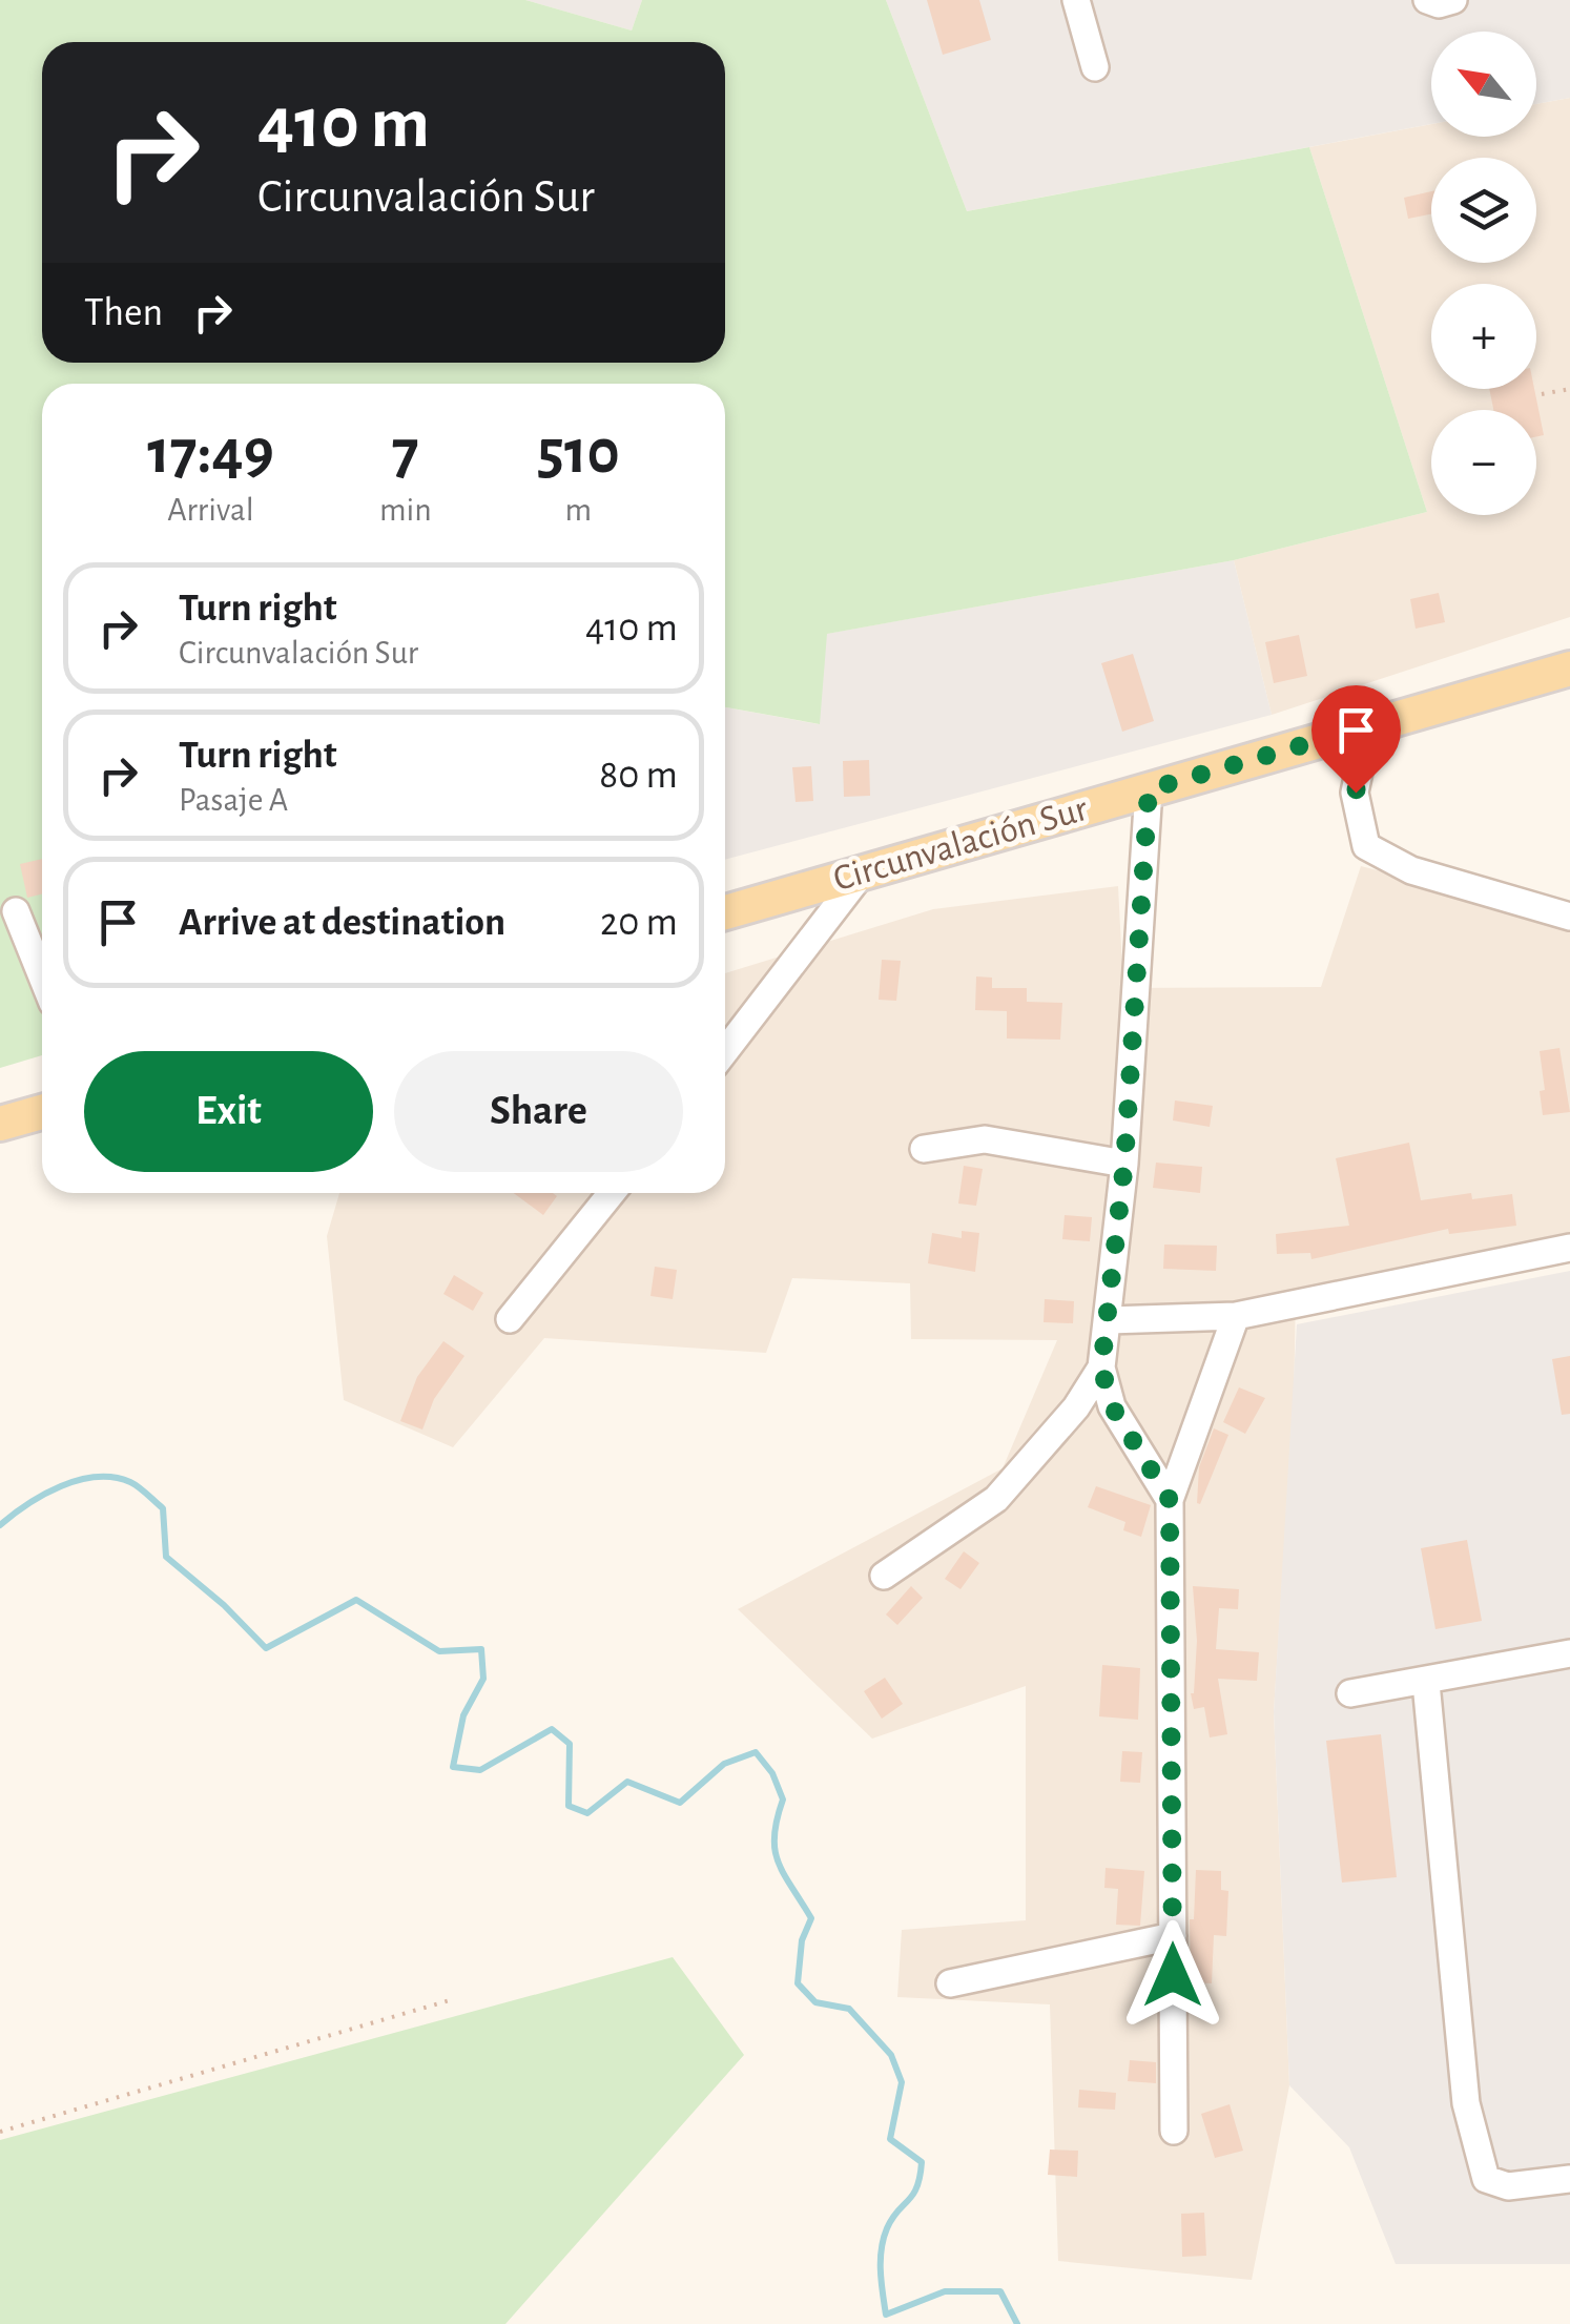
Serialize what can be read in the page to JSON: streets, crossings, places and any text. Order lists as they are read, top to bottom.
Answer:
{
  "streets": {
    "main road": ["Circunvalación Sur"]
  },
  "north": "top left",
  "page": {
    "map_buttons": ["+", "−"],
    "turn": ["410 m", "Circunvalación Sur"],
    "then": "Then",
    "eta": [
      "17:49",
      "Arrival",
      "7",
      "min",
      "510",
      "m"
    ],
    "list": [
      {
        "name": "Turn right",
        "note": "Circunvalación Sur",
        "value": "410 m"
      },
      {
        "name": "Turn right",
        "note": "Pasaje A",
        "value": "80 m"
      },
      {
        "name": "Arrive at destination",
        "value": "20 m"
      }
    ],
    "buttons": ["Exit", "Share"]
  }
}
